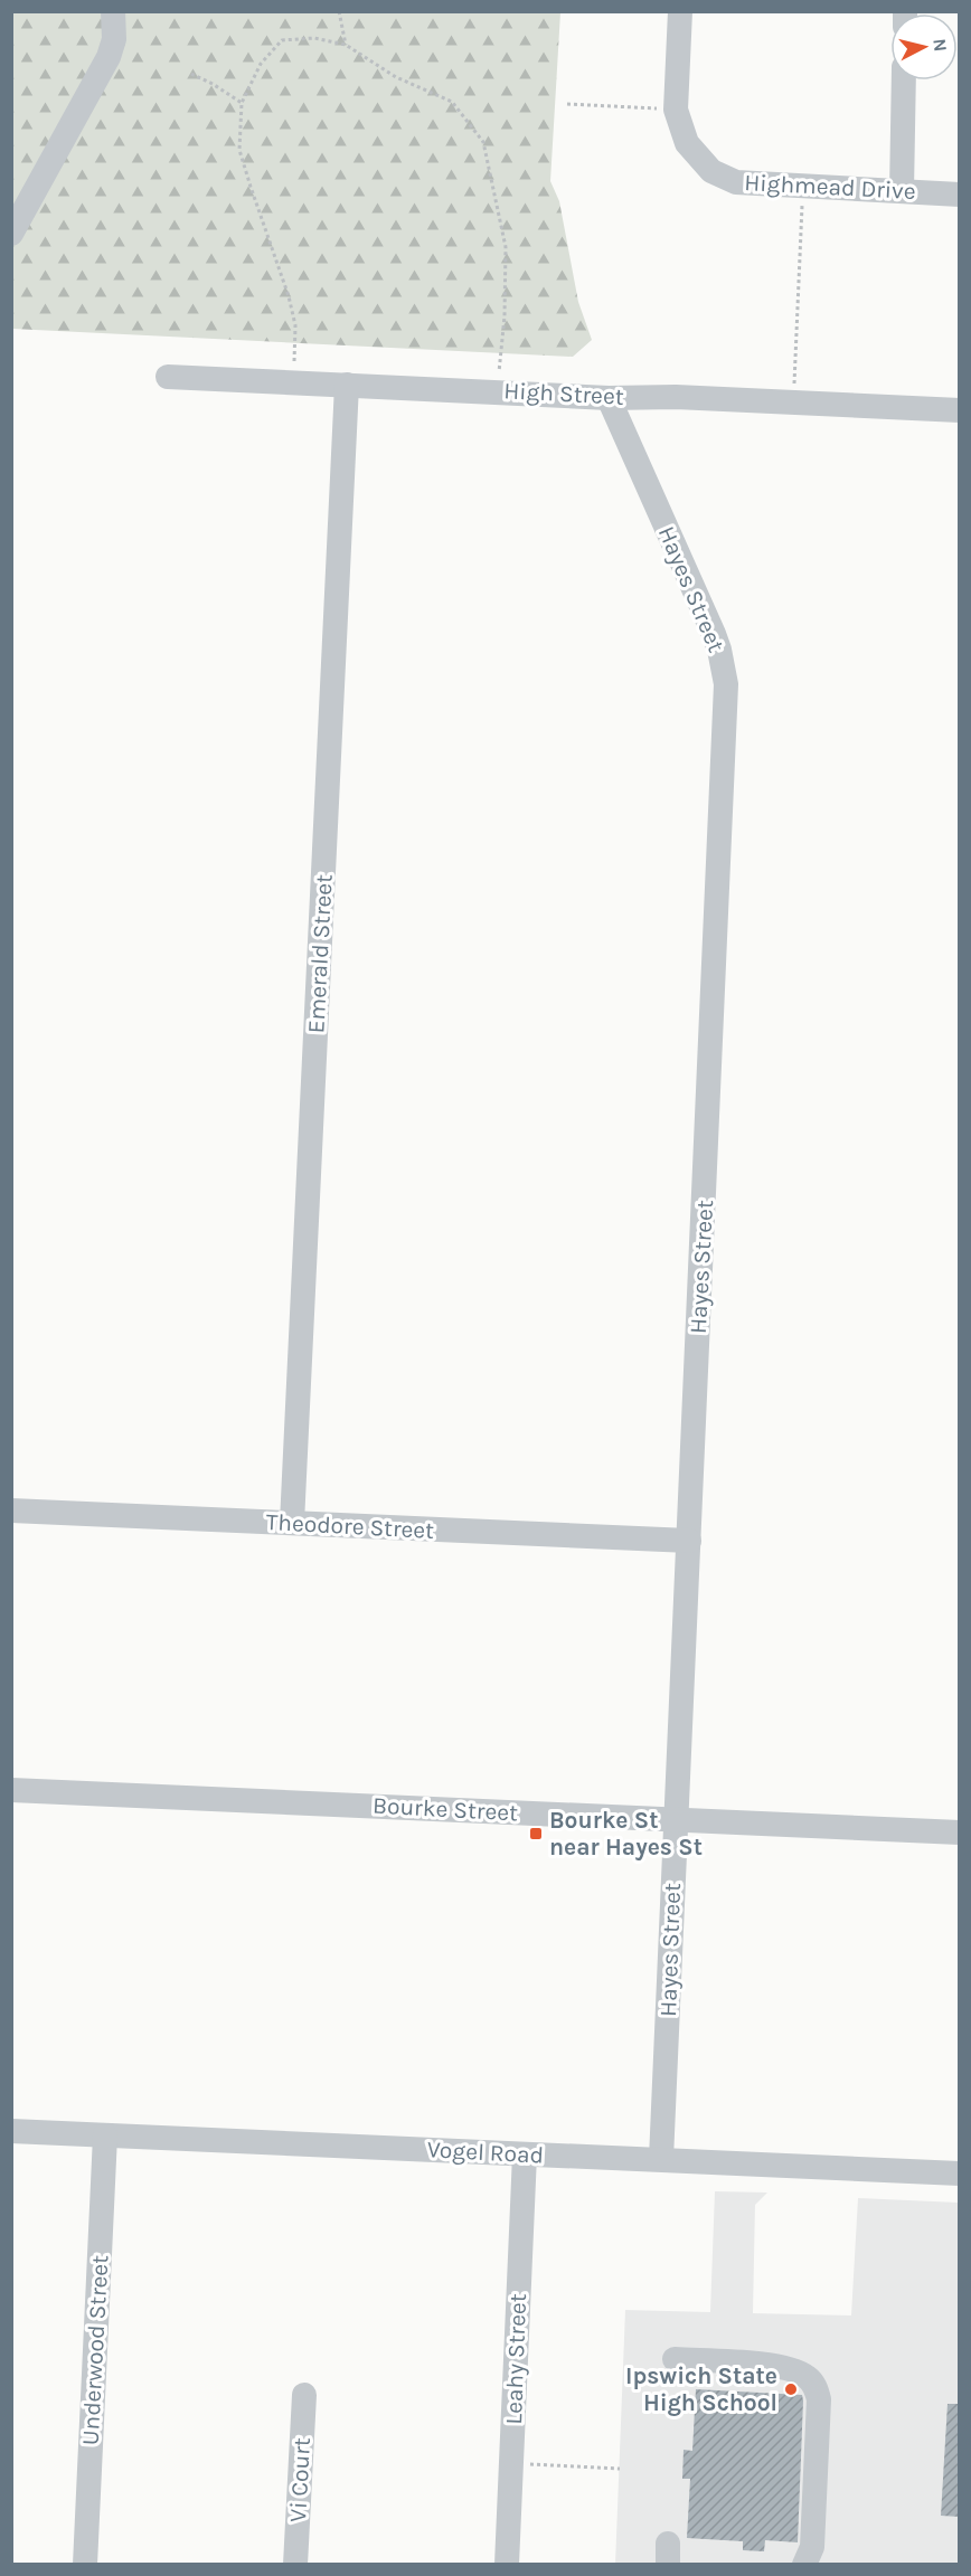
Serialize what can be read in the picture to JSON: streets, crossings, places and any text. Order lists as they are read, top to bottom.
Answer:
{
  "streets": {
    "street": [
      "Highmead Drive",
      "High Street",
      "Hayes Street",
      "Emerald Street",
      "Theodore Street",
      "Bourke Street",
      "Vogel Road",
      "Underwood Street",
      "Leahy Street",
      "Vi Court"
    ]
  },
  "crossings": [
    ["High Street", "Hayes Street"],
    ["High Street", "Emerald Street"],
    ["Hayes Street", "Theodore Street"],
    ["Hayes Street", "Bourke Street"],
    ["Hayes Street", "Vogel Road"],
    ["Emerald Street", "Theodore Street"],
    ["Vogel Road", "Underwood Street"],
    ["Vogel Road", "Leahy Street"]
  ],
  "places": {
    "transit": ["Bourke St near Hayes St"],
    "other": ["Ipswich State High School"]
  },
  "north": "right"
}
